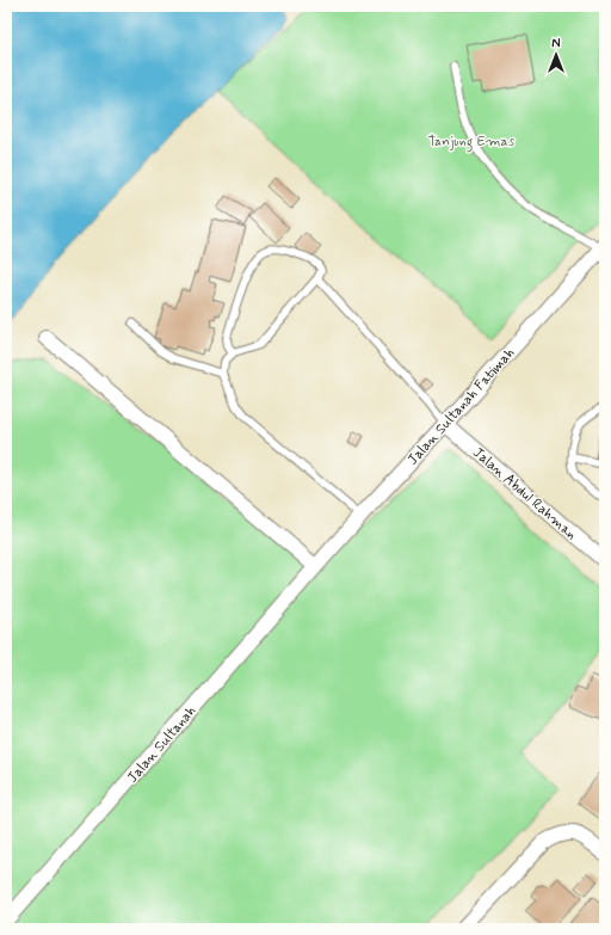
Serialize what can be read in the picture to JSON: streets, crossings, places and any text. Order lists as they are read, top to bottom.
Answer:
{
  "streets": {
    "street": ["Jalan Sultanah Fatimah", "Jalan Abdul Rahman", "Jalan Sultanah"]
  },
  "crossings": [
    ["Jalan Sultanah Fatimah", "Jalan Abdul Rahman"],
    ["Jalan Sultanah Fatimah", "Jalan Sultanah"]
  ],
  "parks": ["Tanjung Emas"],
  "north": "top"
}
